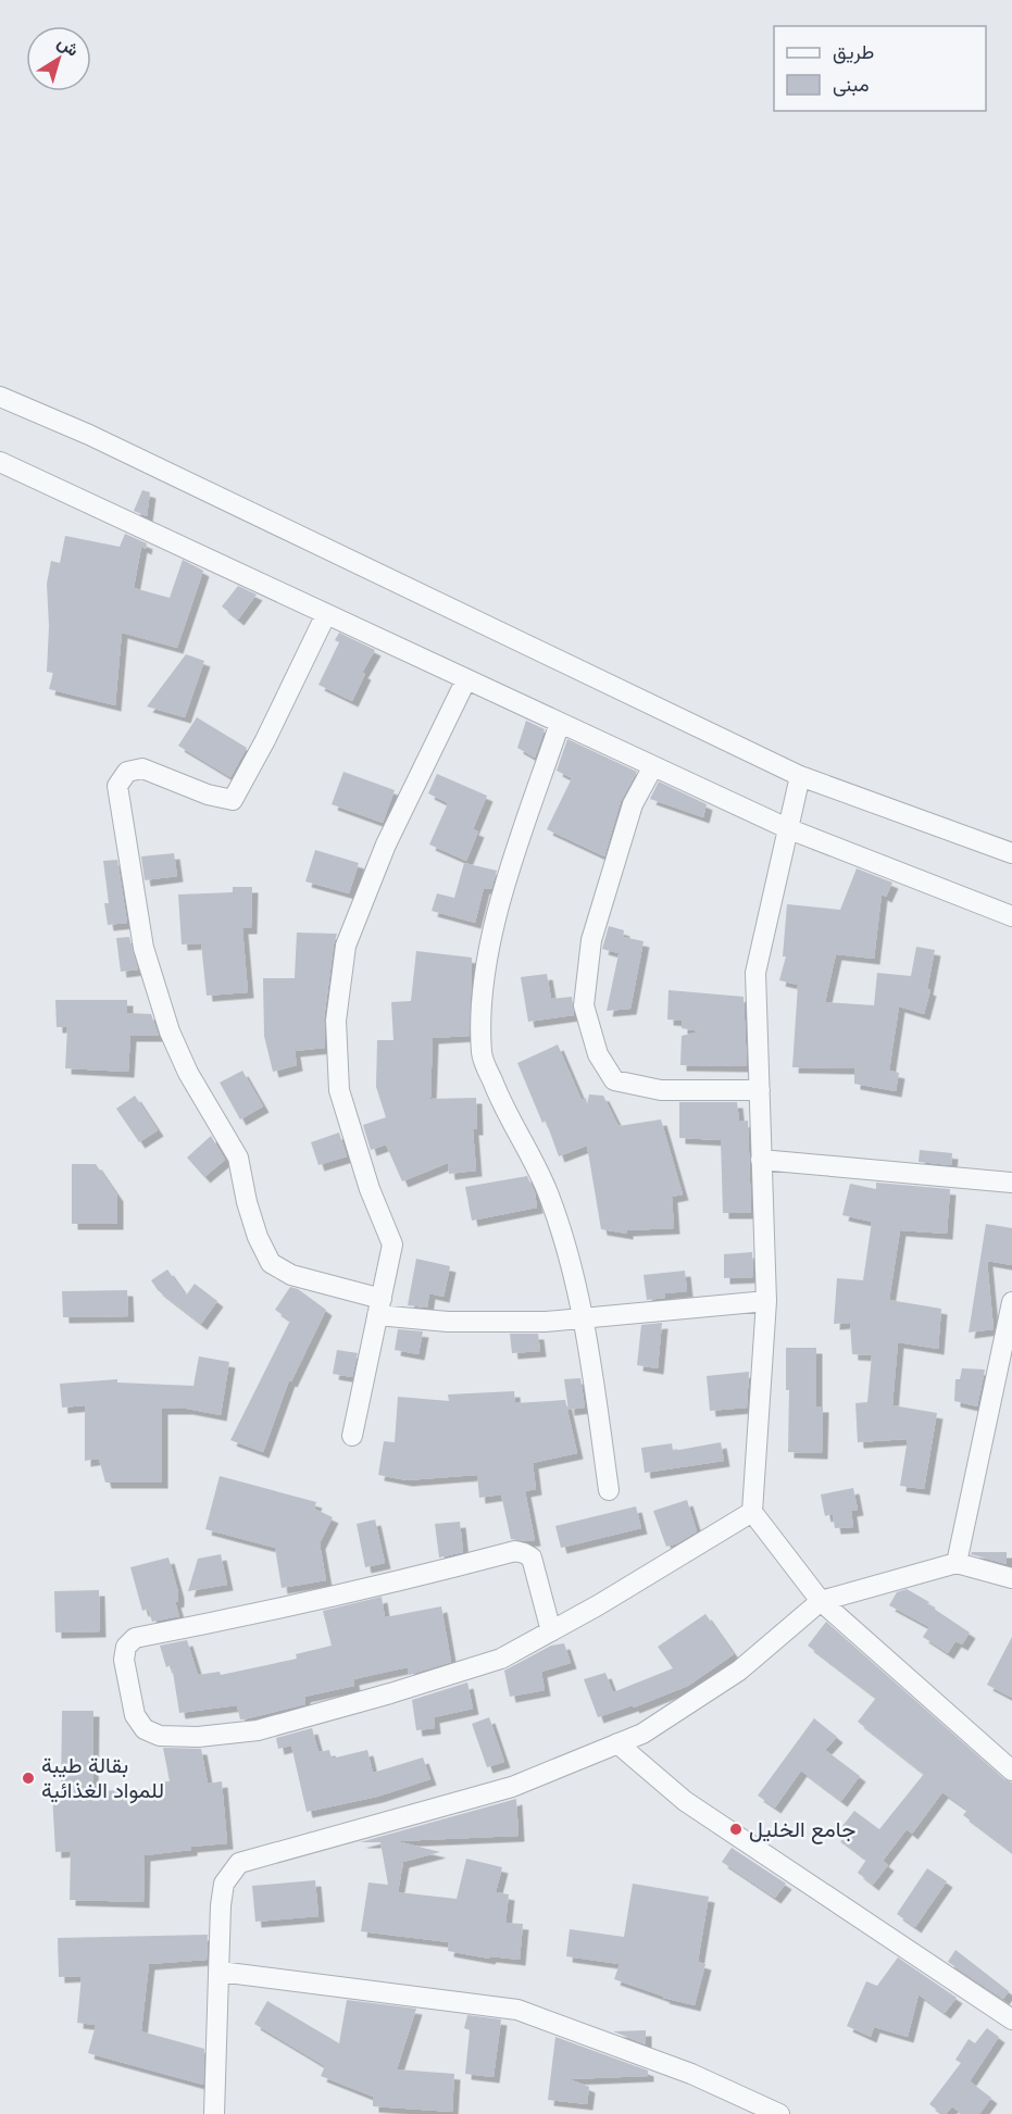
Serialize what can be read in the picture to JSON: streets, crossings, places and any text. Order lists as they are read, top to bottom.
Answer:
{
  "places": ["بقالة طيبة للمواد الغذائية", "جامع الخليل"],
  "legend": ["طريق", "مبنى"],
  "north": "top right"
}
